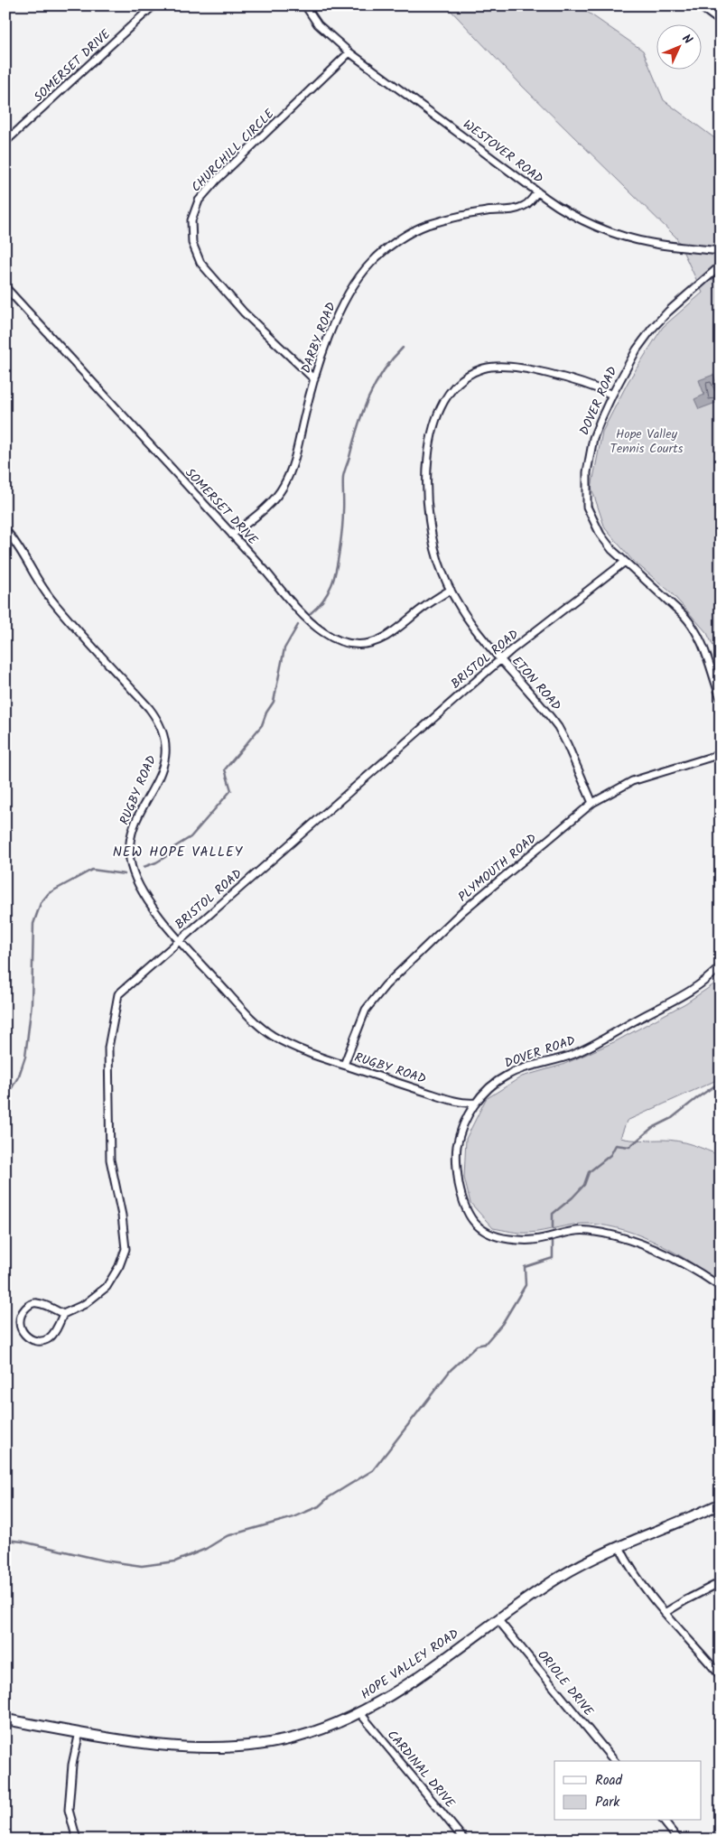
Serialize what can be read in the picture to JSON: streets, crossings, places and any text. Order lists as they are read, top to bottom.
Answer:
{
  "streets": {
    "main road": ["HOPE VALLEY ROAD"],
    "street": [
      "SOMERSET DRIVE",
      "CHURCHILL CIRCLE",
      "WESTOVER ROAD",
      "DARBY ROAD",
      "DOVER ROAD",
      "BRISTOL ROAD",
      "ETON ROAD",
      "RUGBY ROAD",
      "PLYMOUTH ROAD",
      "ORIOLE DRIVE",
      "CARDINAL DRIVE"
    ]
  },
  "crossings": [
    ["SOMERSET DRIVE", "DARBY ROAD"],
    ["SOMERSET DRIVE", "ETON ROAD"],
    ["CHURCHILL CIRCLE", "WESTOVER ROAD"],
    ["CHURCHILL CIRCLE", "DARBY ROAD"],
    ["WESTOVER ROAD", "DARBY ROAD"],
    ["DOVER ROAD", "BRISTOL ROAD"],
    ["DOVER ROAD", "ETON ROAD"],
    ["DOVER ROAD", "RUGBY ROAD"],
    ["BRISTOL ROAD", "ETON ROAD"],
    ["BRISTOL ROAD", "RUGBY ROAD"],
    ["ETON ROAD", "PLYMOUTH ROAD"],
    ["RUGBY ROAD", "PLYMOUTH ROAD"],
    ["HOPE VALLEY ROAD", "ORIOLE DRIVE"],
    ["HOPE VALLEY ROAD", "CARDINAL DRIVE"]
  ],
  "districts": ["NEW HOPE VALLEY"],
  "parks": ["Hope Valley Tennis Courts"],
  "legend": ["Road", "Park"],
  "north": "top right"
}
